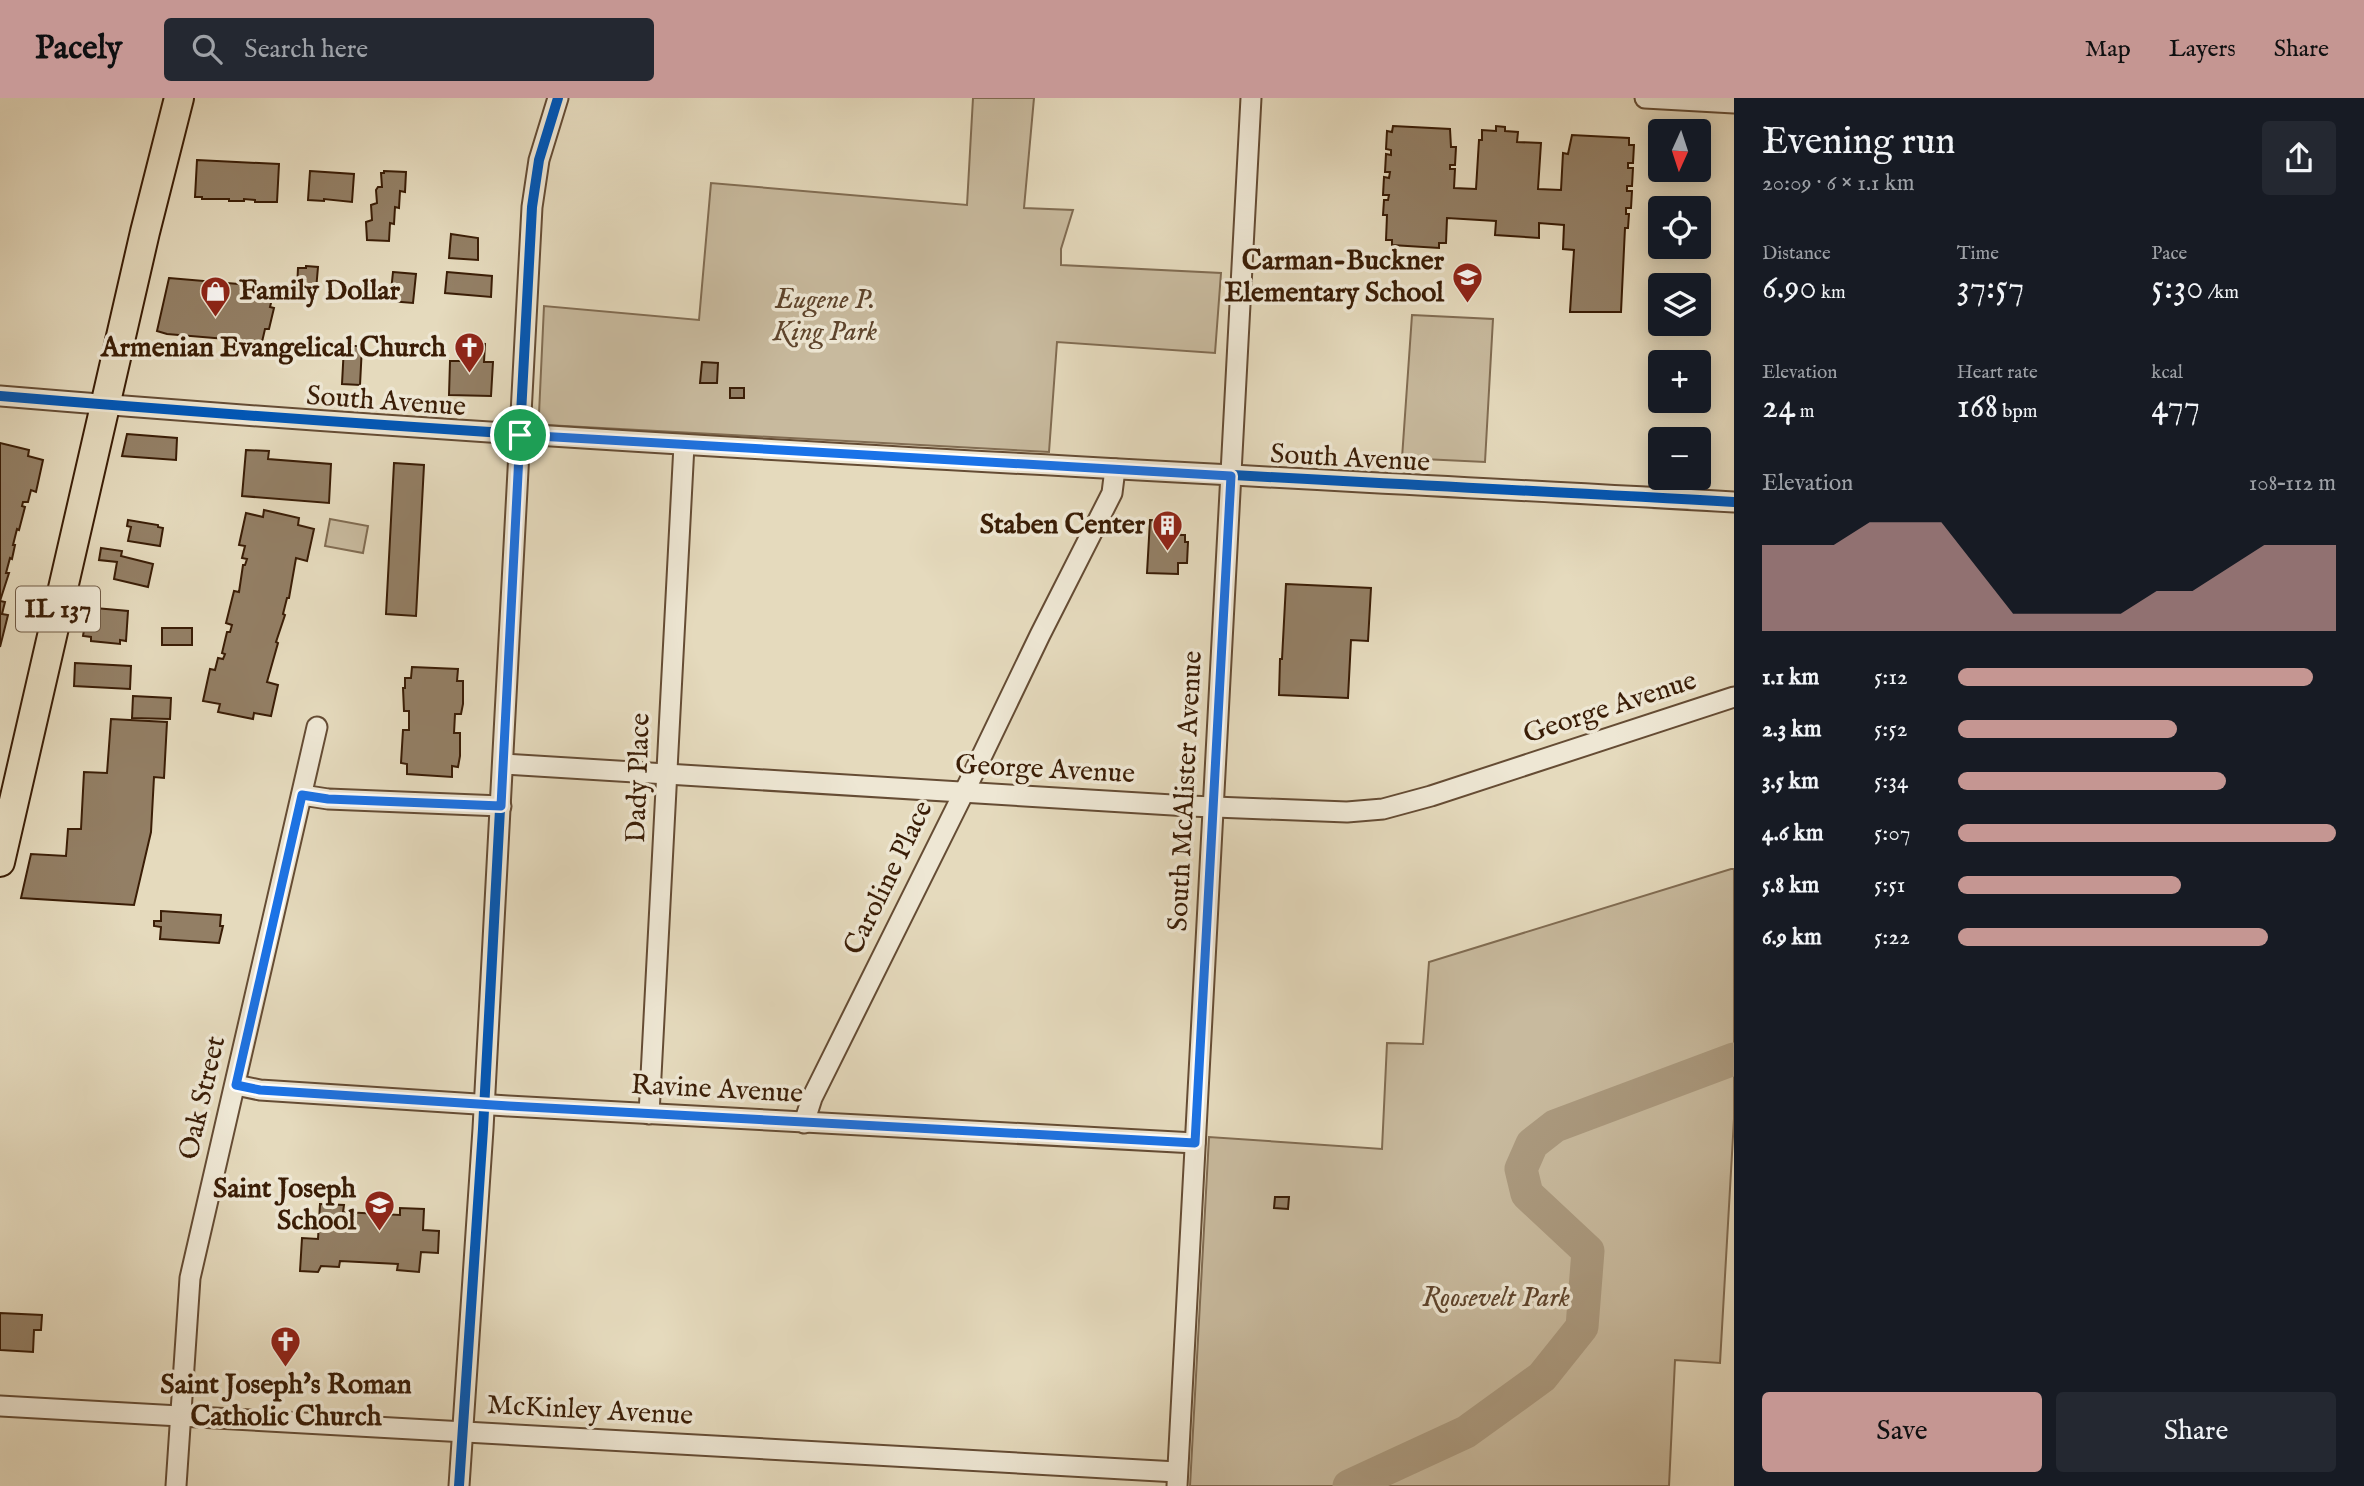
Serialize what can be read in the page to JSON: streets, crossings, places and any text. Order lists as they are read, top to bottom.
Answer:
{
  "streets": {
    "highway": ["IL 137"],
    "street": [
      "South Avenue",
      "George Avenue",
      "Dady Place",
      "South McAlister Avenue",
      "Caroline Place",
      "Ravine Avenue",
      "Oak Street",
      "McKinley Avenue"
    ]
  },
  "crossings": [
    ["South Avenue", "IL 137"],
    ["South Avenue", "Dady Place"],
    ["South Avenue", "South McAlister Avenue"],
    ["South Avenue", "Caroline Place"],
    ["George Avenue", "Dady Place"],
    ["George Avenue", "South McAlister Avenue"],
    ["George Avenue", "Caroline Place"],
    ["Dady Place", "Ravine Avenue"],
    ["South McAlister Avenue", "Ravine Avenue"],
    ["South McAlister Avenue", "McKinley Avenue"],
    ["Caroline Place", "Ravine Avenue"],
    ["Ravine Avenue", "Oak Street"],
    ["Oak Street", "McKinley Avenue"]
  ],
  "parks": ["Eugene P. King Park", "Roosevelt Park"],
  "places": {
    "school or university": ["Carman-Buckner Elementary School", "Saint Joseph School"],
    "shop": ["Family Dollar"],
    "church": ["Armenian Evangelical Church", "Saint Joseph's Roman Catholic Church"],
    "building": ["Staben Center"]
  },
  "north": "bottom",
  "page": {
    "header": "Pacely",
    "search": "Search here",
    "nav": ["Map", "Layers", "Share"],
    "heading": ["Evening run", "20:09 · 6 × 1.1 km"],
    "map_buttons": ["+", "−"],
    "stats": [
      ["Distance", "6.90 km"],
      ["Time", "37:57"],
      ["Pace", "5:30 /km"],
      ["Elevation", "24 m"],
      ["Heart rate", "168 bpm"],
      ["kcal", "477"]
    ],
    "chart": ["Elevation", "108–112 m"],
    "list": [
      {
        "name": "1.1 km",
        "note": "5:12"
      },
      {
        "name": "2.3 km",
        "note": "5:52"
      },
      {
        "name": "3.5 km",
        "note": "5:34"
      },
      {
        "name": "4.6 km",
        "note": "5:07"
      },
      {
        "name": "5.8 km",
        "note": "5:51"
      },
      {
        "name": "6.9 km",
        "note": "5:22"
      }
    ],
    "buttons": ["Save", "Share"]
  }
}
